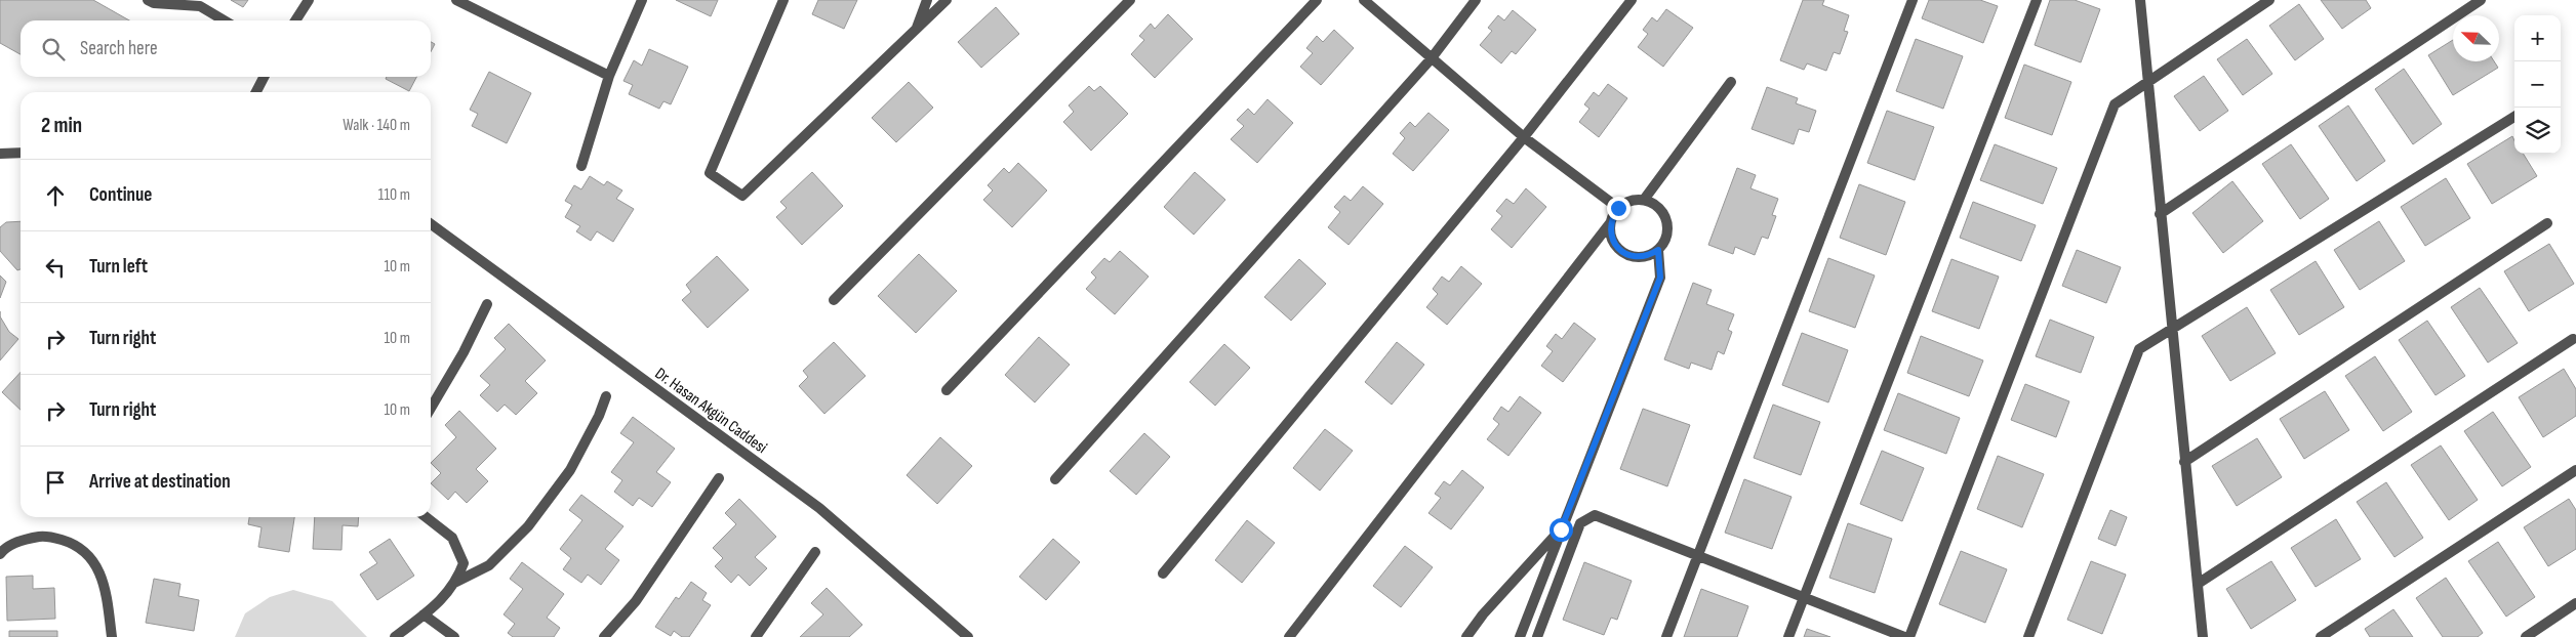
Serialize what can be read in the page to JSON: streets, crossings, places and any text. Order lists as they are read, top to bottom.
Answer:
{
  "streets": {
    "street": ["Dr. Hasan Akgün Caddesi"]
  },
  "north": "top left",
  "page": {
    "map_buttons": ["+", "−"],
    "search": "Search here",
    "heading": ["2 min", "Walk · 140 m"],
    "list": [
      ["Continue", "110 m"],
      ["Turn left", "10 m"],
      ["Turn right", "10 m"],
      ["Turn right", "10 m"],
      "Arrive at destination"
    ]
  }
}
